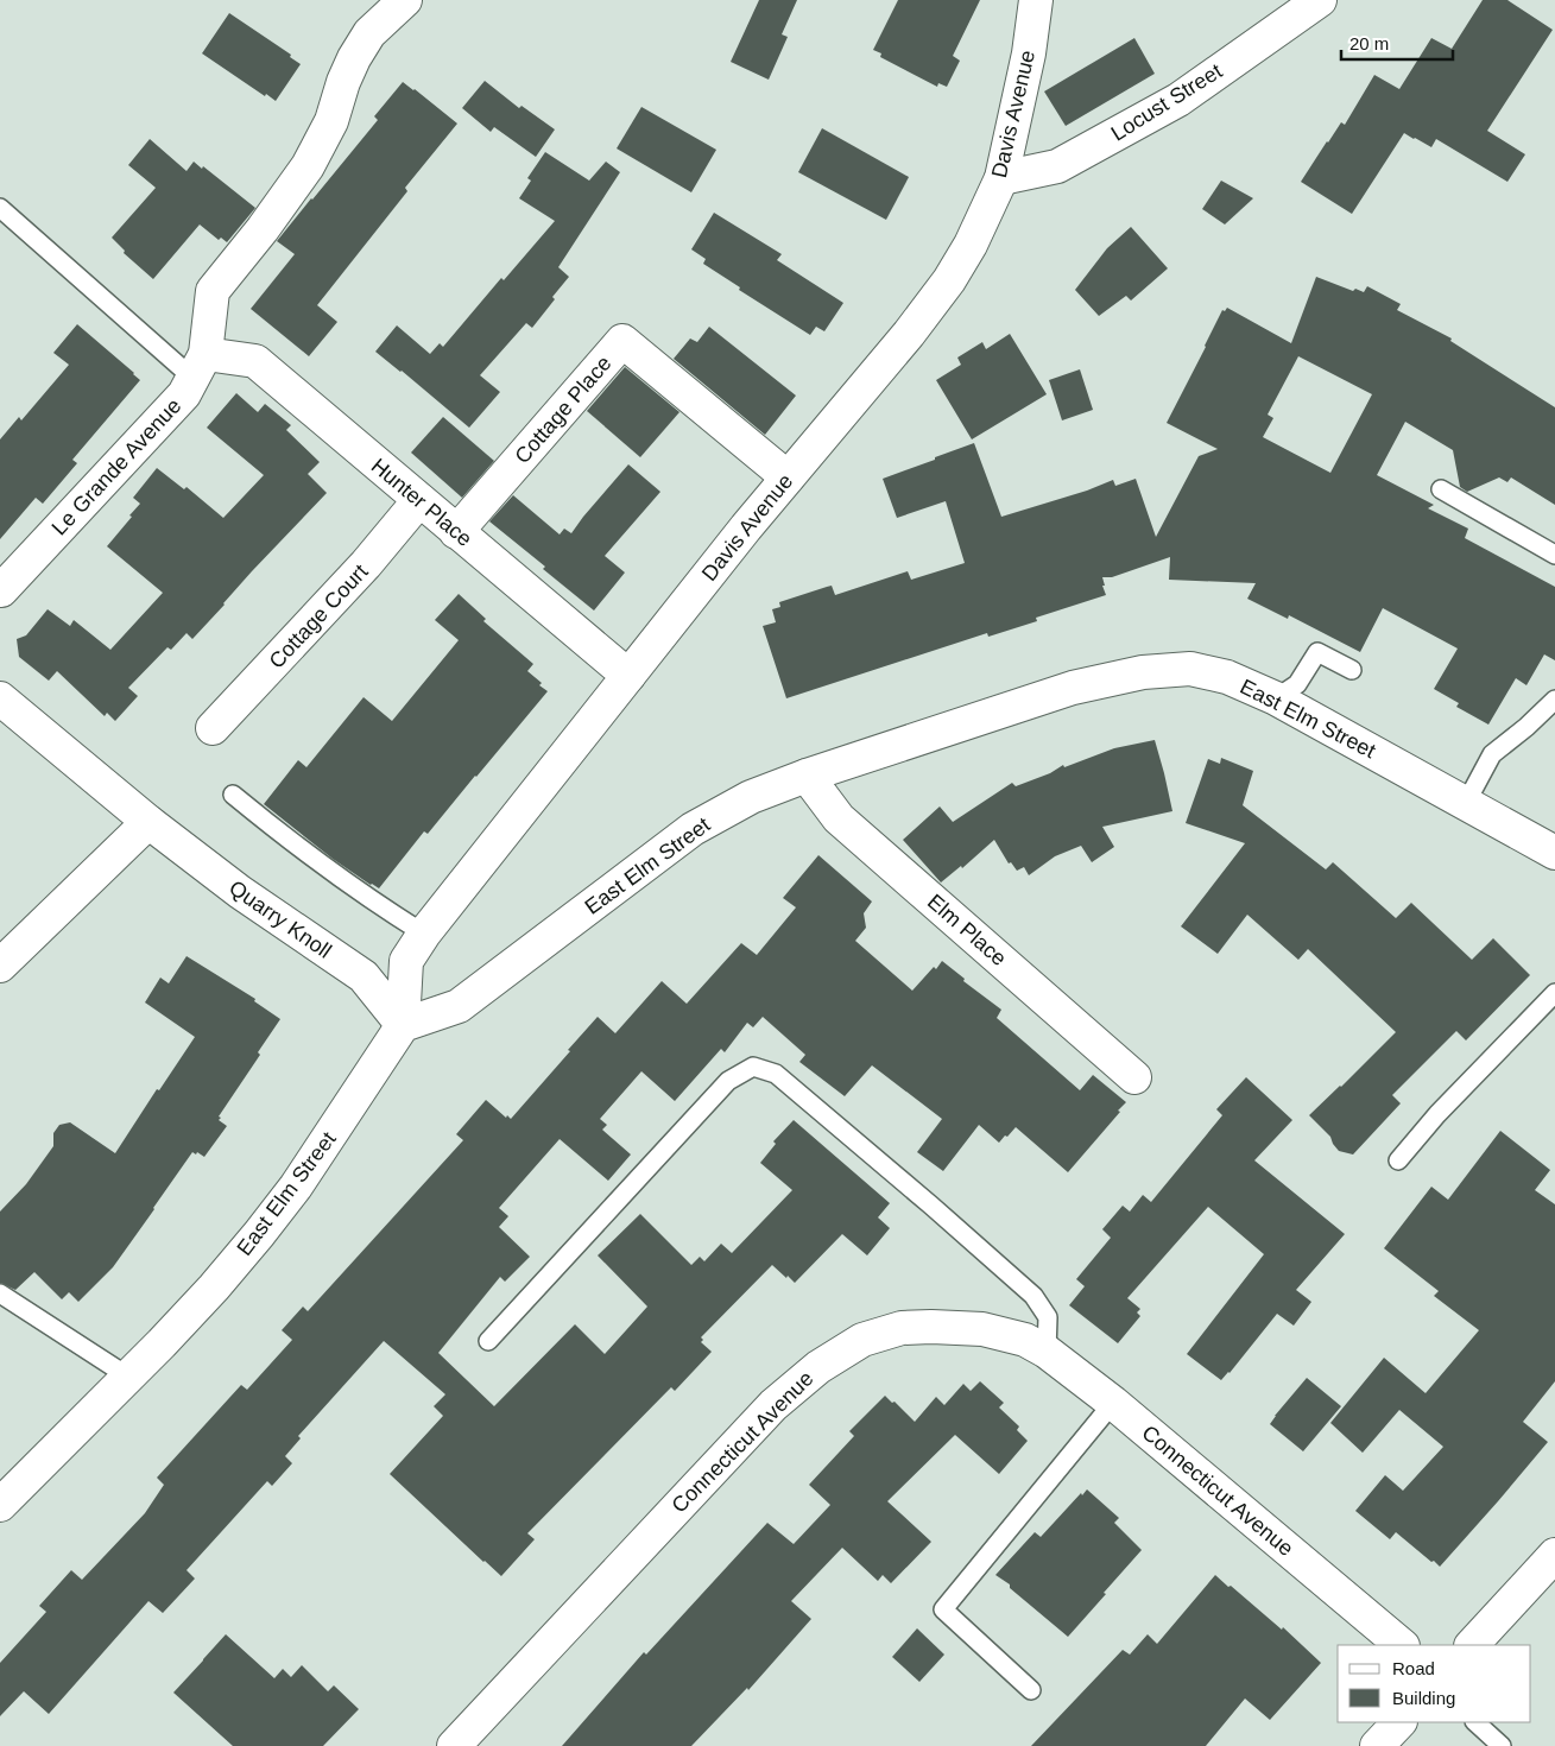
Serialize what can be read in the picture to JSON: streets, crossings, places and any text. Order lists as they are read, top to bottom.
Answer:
{
  "streets": {
    "street": [
      "Locust Street",
      "Davis Avenue",
      "Cottage Place",
      "Le Grande Avenue",
      "Hunter Place",
      "Cottage Court",
      "East Elm Street",
      "Quarry Knoll",
      "Elm Place",
      "Connecticut Avenue"
    ]
  },
  "crossings": [
    ["Locust Street", "Davis Avenue"],
    ["Davis Avenue", "Cottage Place"],
    ["Davis Avenue", "Hunter Place"],
    ["Davis Avenue", "East Elm Street"],
    ["Davis Avenue", "Quarry Knoll"],
    ["Cottage Place", "Hunter Place"],
    ["Le Grande Avenue", "Hunter Place"],
    ["Hunter Place", "Cottage Court"],
    ["East Elm Street", "Quarry Knoll"],
    ["East Elm Street", "Elm Place"]
  ],
  "legend": ["Road", "Building"],
  "scale_bar": "20 m"
}
